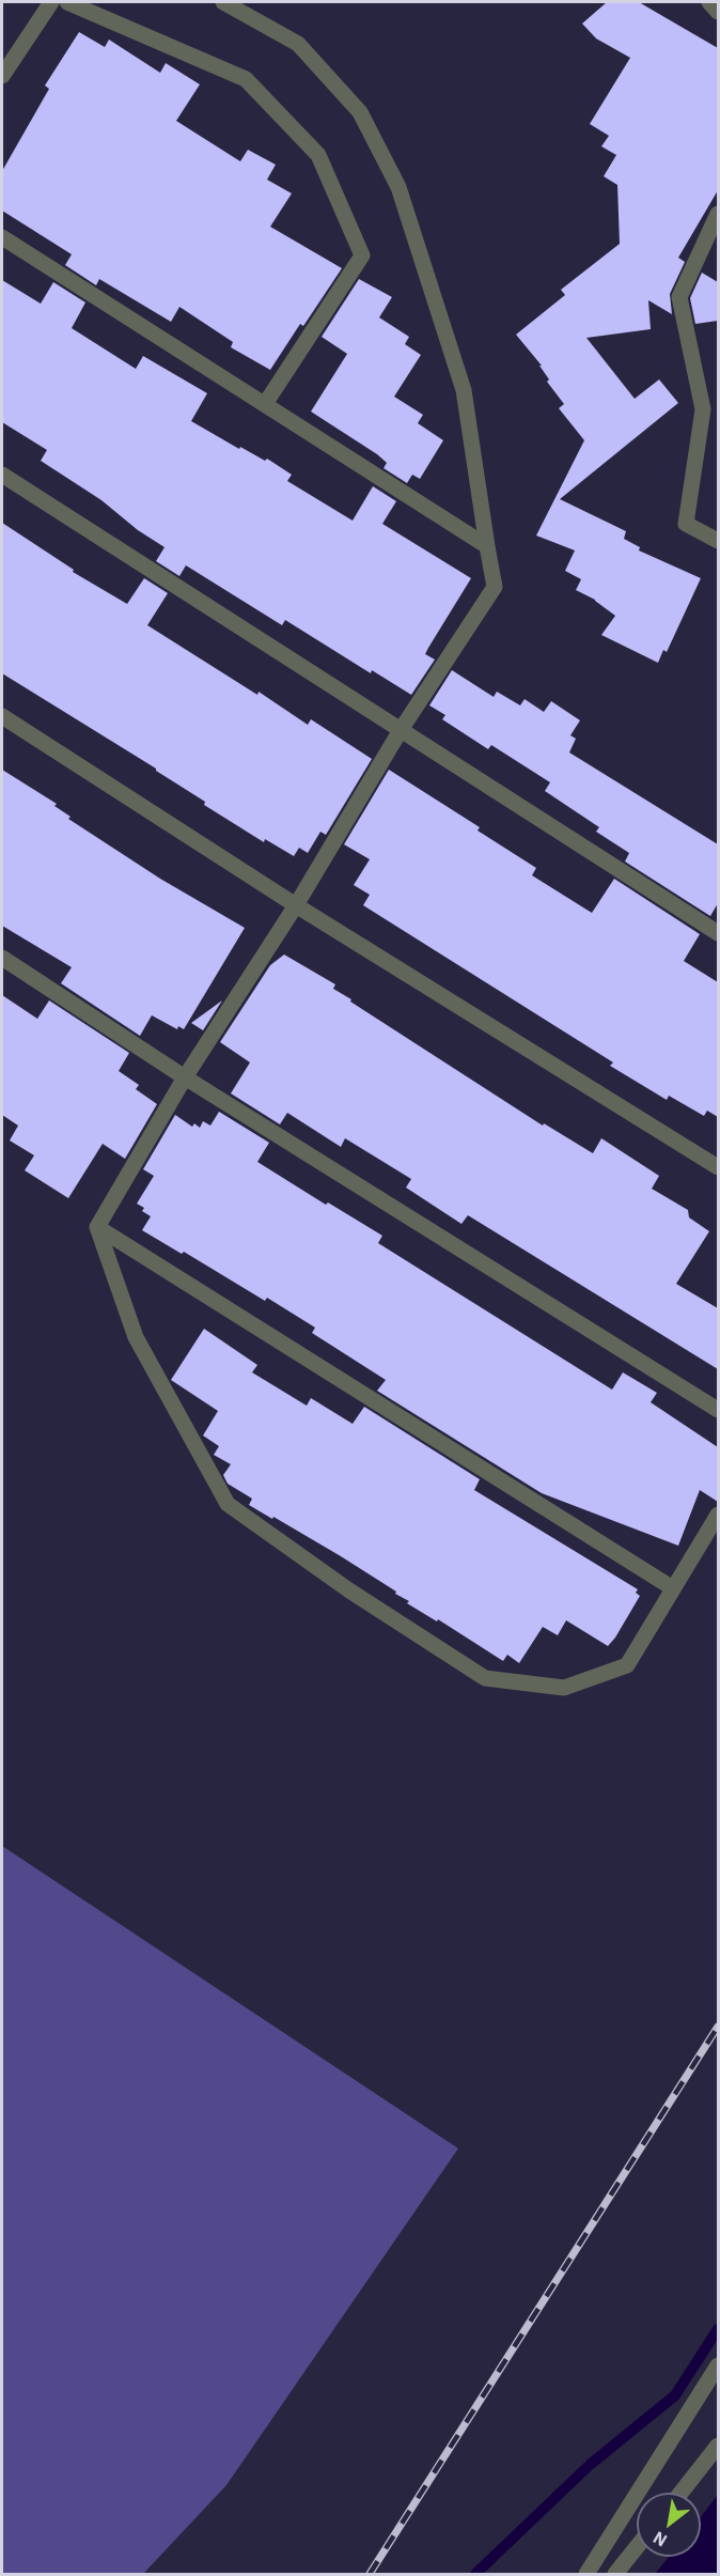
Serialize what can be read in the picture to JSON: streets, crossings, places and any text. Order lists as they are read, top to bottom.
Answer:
{
  "north": "bottom left"
}
